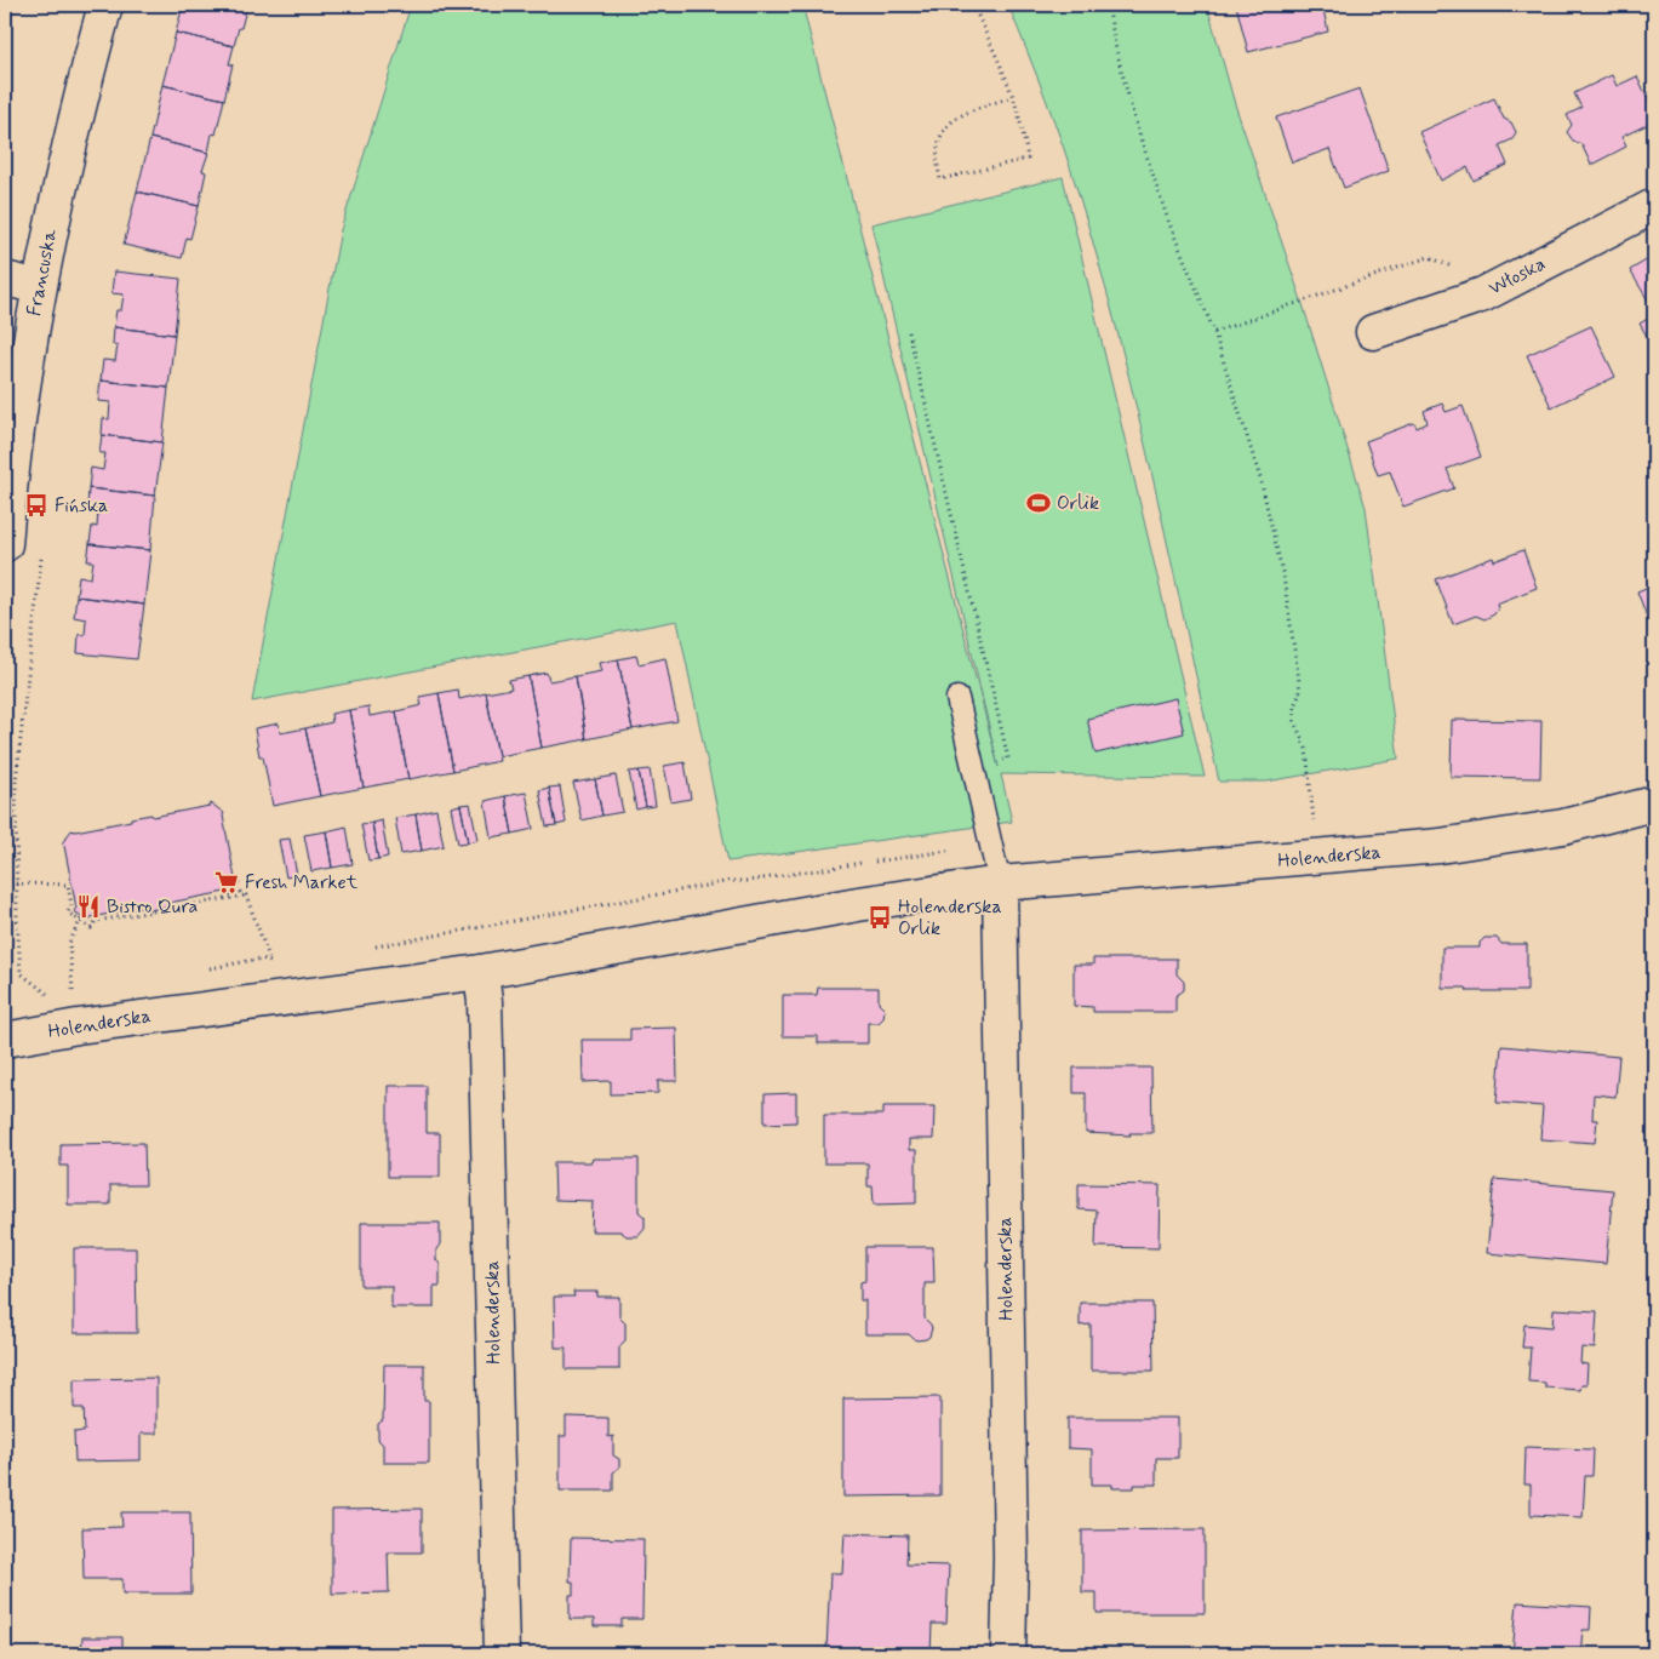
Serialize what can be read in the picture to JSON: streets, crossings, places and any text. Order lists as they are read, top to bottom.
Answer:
{
  "streets": {
    "street": ["Francuska", "Włoska", "Holenderska"]
  },
  "places": {
    "sports": ["Orlik"],
    "bus stop": ["Fińska", "Holenderska Orlik"],
    "supermarket": ["Fresh Market"],
    "restaurant": ["Bistro Qura"]
  }
}
